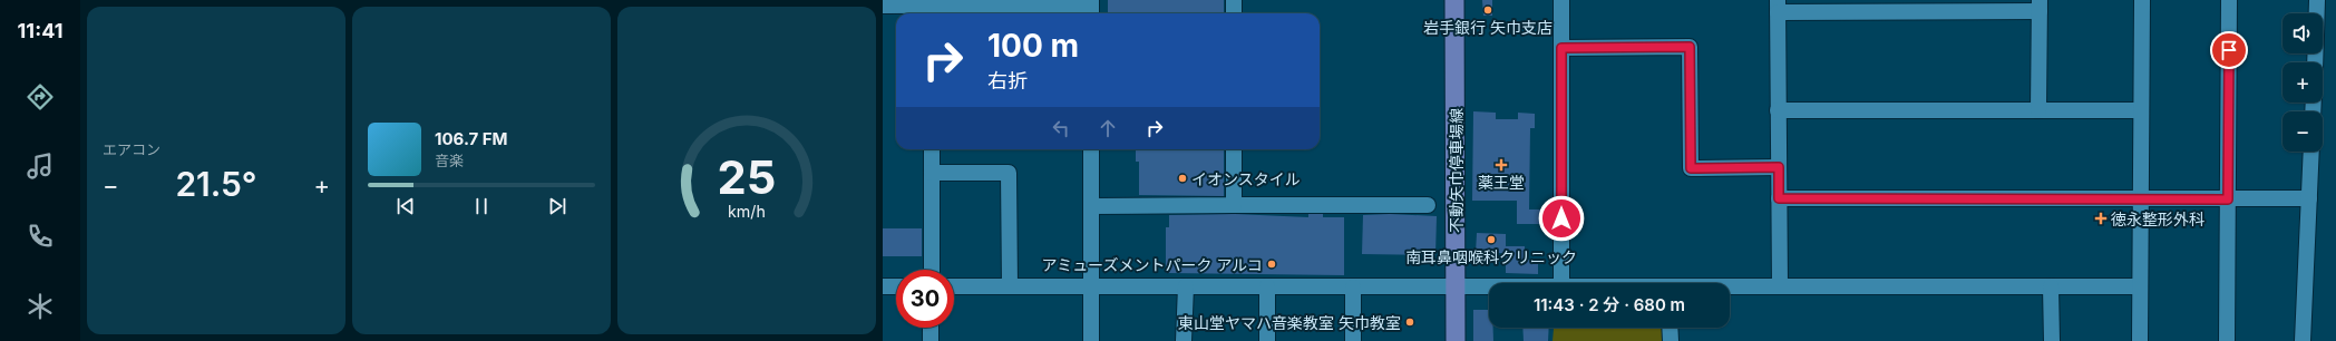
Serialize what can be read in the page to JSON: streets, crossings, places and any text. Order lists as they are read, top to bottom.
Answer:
{
  "streets": {
    "main road": ["不動矢巾停車場線"]
  },
  "places": {
    "other": [
      "岩手銀行 矢巾支店",
      "イオンスタイル",
      "南耳鼻咽喉科クリニック",
      "アミューズメントパーク アルコ",
      "東山堂ヤマハ音楽教室 矢巾教室"
    ],
    "health": ["薬王堂", "徳永整形外科"]
  },
  "page": {
    "tabs": "11:41",
    "tile": "エアコン",
    "map_buttons": ["+", "−"],
    "turn": ["100 m", "右折"],
    "song": ["106.7 FM", "音楽"],
    "heat": ["−", "21.5°", "+"],
    "limit": "30",
    "trip": "11:43 · 2 分 · 680 m",
    "gauge": ["25", "km/h"]
  }
}
